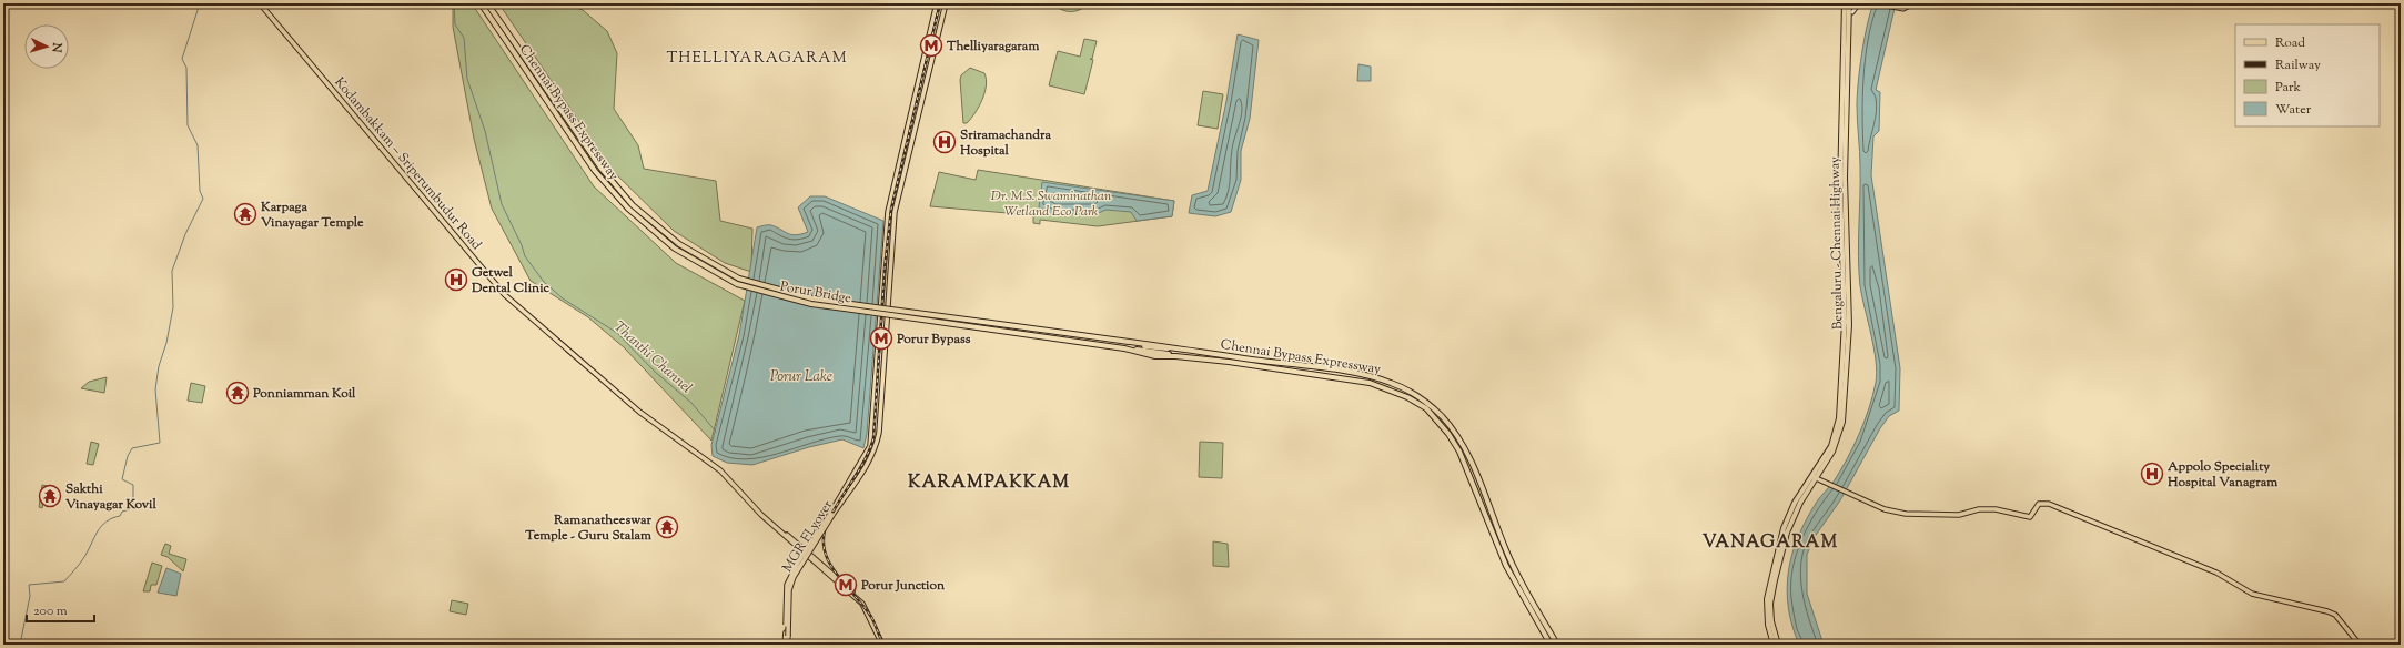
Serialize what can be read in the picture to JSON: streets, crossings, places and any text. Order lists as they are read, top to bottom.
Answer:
{
  "streets": {
    "highway": ["Chennai Bypass Expressway", "Bengaluru - Chennai Highway", "Porur Bridge"],
    "main road": ["Kodambakkam – Sriperumbudur Road", "MGR FLyover"]
  },
  "crossings": [
    ["Chennai Bypass Expressway", "Porur Bridge"]
  ],
  "districts": ["THELLIYARAGARAM", "KARAMPAKKAM", "VANAGARAM"],
  "water": ["Thanthi Channel", "Porur Lake"],
  "parks": ["Dr. M.S. Swaminathan Wetland Eco Park"],
  "places": {
    "metro station": ["Thelliyaragaram", "Porur Bypass", "Porur Junction"],
    "hospital": ["Sriramachandra Hospital", "Getwel Dental Clinic", "Appolo Speciality Hospital Vanagram"],
    "temple": [
      "Karpaga Vinayagar Temple",
      "Ponniamman Koil",
      "Sakthi Vinayagar Kovil",
      "Ramanatheeswar Temple - Guru Stalam"
    ]
  },
  "legend": [
    "Road",
    "Railway",
    "Park",
    "Water"
  ],
  "scale_bar": "200 m",
  "north": "right"
}
